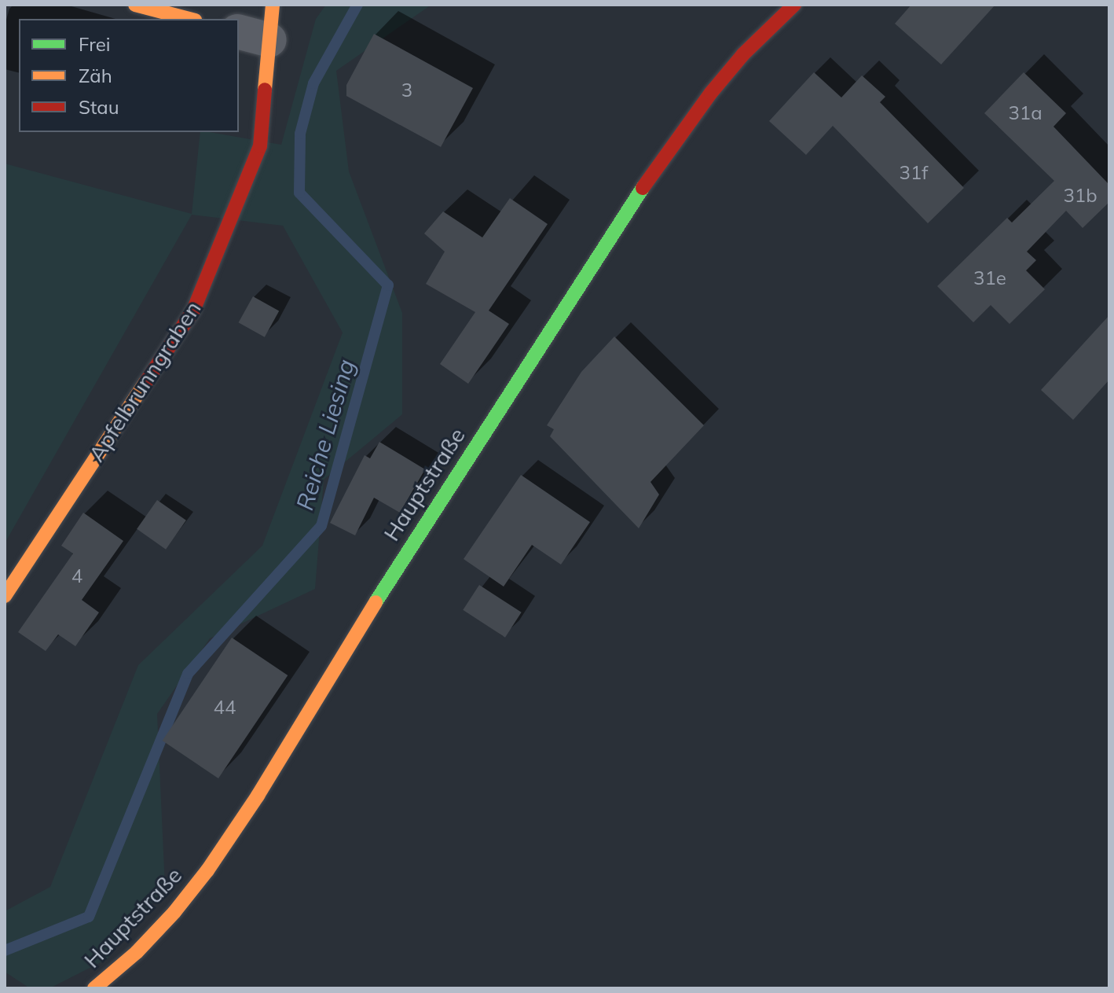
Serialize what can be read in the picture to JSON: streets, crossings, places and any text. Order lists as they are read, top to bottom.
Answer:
{
  "streets": {
    "main road": ["Apfelbrunngraben", "Hauptstraße"]
  },
  "water": ["Reiche Liesing"],
  "house_numbers": [
    "3",
    "31a",
    "31f",
    "31b",
    "31e",
    "4",
    "44"
  ],
  "legend": ["Frei", "Zäh", "Stau"]
}
